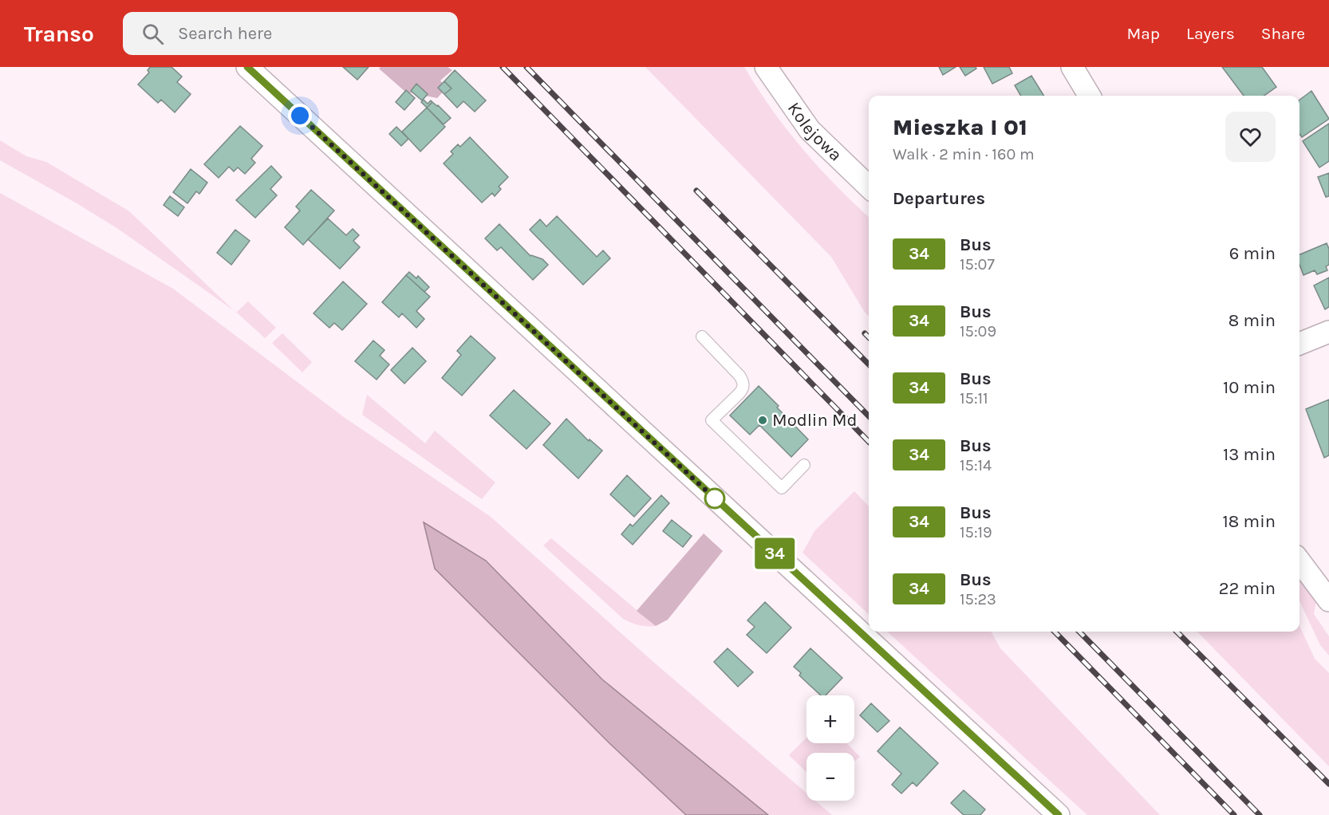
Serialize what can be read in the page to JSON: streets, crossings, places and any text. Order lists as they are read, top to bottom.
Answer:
{
  "streets": {
    "street": ["Kolejowa"]
  },
  "places": ["Modlin Md"],
  "lines": ["bus line 34"],
  "page": {
    "header": "Transo",
    "search": "Search here",
    "nav": ["Map", "Layers", "Share"],
    "on_map": "34",
    "heading": [
      ["Mieszka I 01", "Walk · 2 min · 160 m"],
      "Departures"
    ],
    "list": [
      {
        "mark": "34",
        "name": "Bus",
        "note": "15:07",
        "value": "6 min"
      },
      {
        "mark": "34",
        "name": "Bus",
        "note": "15:09",
        "value": "8 min"
      },
      {
        "mark": "34",
        "name": "Bus",
        "note": "15:11",
        "value": "10 min"
      },
      {
        "mark": "34",
        "name": "Bus",
        "note": "15:14",
        "value": "13 min"
      },
      {
        "mark": "34",
        "name": "Bus",
        "note": "15:19",
        "value": "18 min"
      },
      {
        "mark": "34",
        "name": "Bus",
        "note": "15:23",
        "value": "22 min"
      }
    ],
    "map_buttons": ["+", "−"]
  }
}
